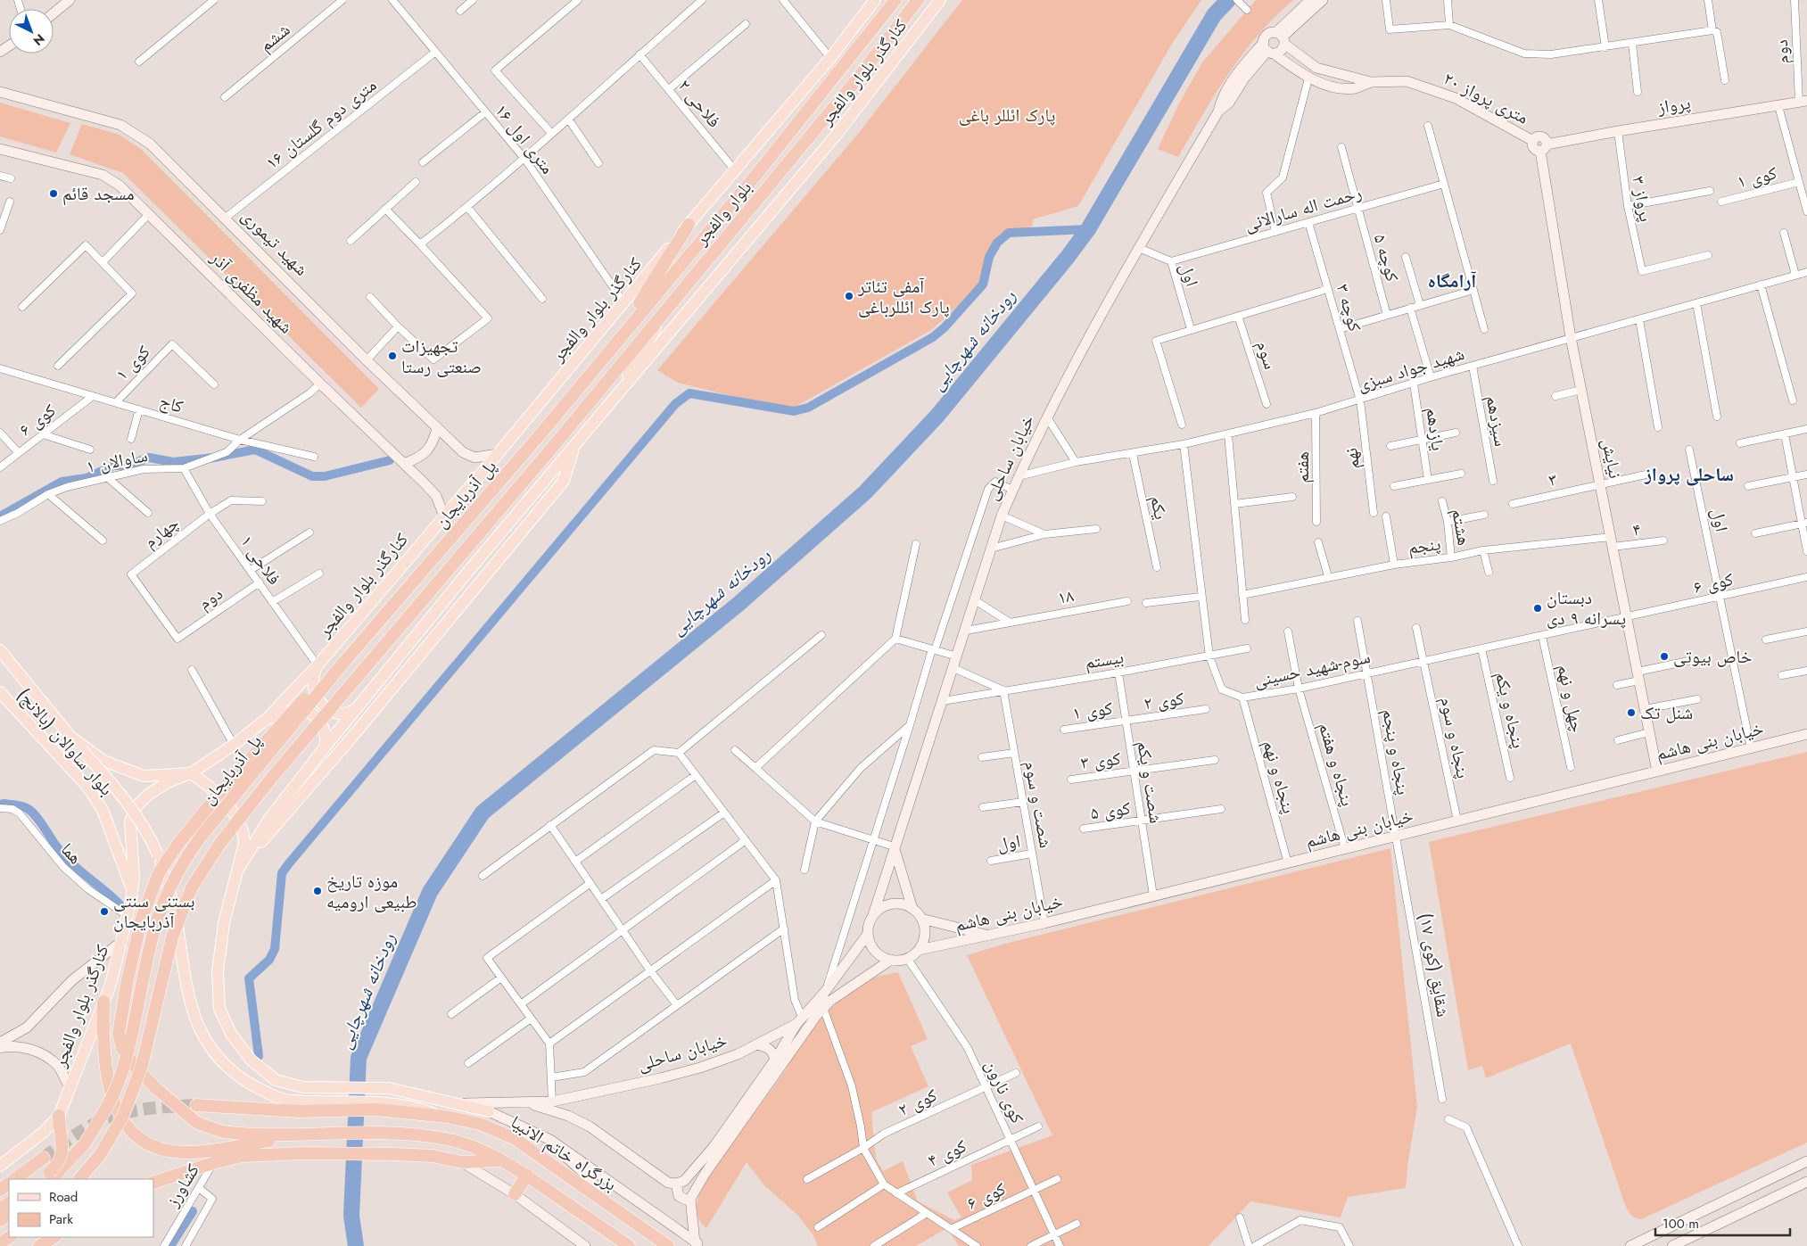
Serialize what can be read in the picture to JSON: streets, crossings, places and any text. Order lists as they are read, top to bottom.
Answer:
{
  "streets": {
    "highway": ["بلوار والفجر", "پل آذربایجان", "بزرگراه خاتم الانبیا"],
    "main road": ["کنارگذر بلوار والفجر", "بلوار ساوالان (بالانج)"],
    "street": [
      "ششم",
      "دوم",
      "۲۰ متری پرواز",
      "فلاحی ۲",
      "پرواز",
      "۱۶ متری دوم گلستان",
      "۱۶ متری اول",
      "کوی ۱",
      "پرواز ۳",
      "رحمت اله سارالانی",
      "شهید تیموری",
      "کوچه ۵",
      "اول",
      "شهید مظفری آذر",
      "کوچه ۳",
      "سوم",
      "شهید جواد سبزی",
      "کاج",
      "کوی ۶",
      "سیزدهم",
      "یازدهم",
      "خیابان ساحلی",
      "نهم",
      "نیایش",
      "ساوالان ۱",
      "هفتم",
      "۳",
      "یکم",
      "هشتم",
      "۴",
      "چهارم",
      "پنجم",
      "فلاحی ۱",
      "۱۸",
      "بیستم",
      "سوم-شهید حسینی",
      "چهل و نهم",
      "کوی ۲",
      "پنجاه و یکم",
      "پنجاه و سوم",
      "خیابان بنی هاشم",
      "پنجاه و پنجم",
      "کوی ۳",
      "پنجاه و هفتم",
      "پنجاه و نهم",
      "شصت و یکم",
      "شصت و سوم",
      "کوی ۵",
      "هما",
      "شقایق (کوی ۱۷)",
      "کوی نارون",
      "کوی ۴",
      "کشاورز"
    ]
  },
  "crossings": [
    ["دوم", "پرواز"],
    ["دوم", "چهارم"],
    ["دوم", "فلاحی ۱"],
    ["کنارگذر بلوار والفجر", "فلاحی ۲"],
    ["کنارگذر بلوار والفجر", "۱۶ متری اول"],
    ["کنارگذر بلوار والفجر", "شهید تیموری"],
    ["کنارگذر بلوار والفجر", "شهید مظفری آذر"],
    ["کنارگذر بلوار والفجر", "فلاحی ۱"],
    ["کنارگذر بلوار والفجر", "بلوار ساوالان (بالانج)"],
    ["کنارگذر بلوار والفجر", "هما"],
    ["۲۰ متری پرواز", "پرواز"],
    ["۲۰ متری پرواز", "خیابان ساحلی"],
    ["۲۰ متری پرواز", "نیایش"],
    ["پرواز", "پرواز ۳"],
    ["پرواز", "نیایش"],
    ["۱۶ متری دوم گلستان", "۱۶ متری اول"],
    ["۱۶ متری دوم گلستان", "شهید تیموری"],
    ["کوی ۱", "کاج"],
    ["کوی ۱", "کوی ۲"],
    ["کوی ۱", "شصت و یکم"],
    ["رحمت اله سارالانی", "کوچه ۵"],
    ["رحمت اله سارالانی", "اول"],
    ["رحمت اله سارالانی", "کوچه ۳"],
    ["بلوار والفجر", "پل آذربایجان"],
    ["اول", "کوی ۶"],
    ["اول", "خیابان ساحلی"],
    ["اول", "خیابان بنی هاشم"],
    ["اول", "شصت و سوم"],
    ["کوچه ۳", "شهید جواد سبزی"],
    ["کوچه ۳", "نهم"],
    ["شهید جواد سبزی", "سیزدهم"],
    ["شهید جواد سبزی", "یازدهم"],
    ["شهید جواد سبزی", "خیابان ساحلی"],
    ["شهید جواد سبزی", "نهم"],
    ["شهید جواد سبزی", "نیایش"],
    ["شهید جواد سبزی", "هفتم"],
    ["شهید جواد سبزی", "یکم"],
    ["شهید جواد سبزی", "سوم-شهید حسینی"],
    ["کاج", "کوی ۶"],
    ["کاج", "ساوالان ۱"],
    ["کوی ۶", "نیایش"],
    ["کوی ۶", "سوم-شهید حسینی"],
    ["کوی ۶", "کوی نارون"],
    ["خیابان ساحلی", "۱۸"],
    ["خیابان ساحلی", "بیستم"],
    ["خیابان ساحلی", "خیابان بنی هاشم"],
    ["خیابان ساحلی", "کوی نارون"],
    ["نیایش", "۳"],
    ["نیایش", "۴"],
    ["نیایش", "پنجم"],
    ["نیایش", "سوم-شهید حسینی"],
    ["نیایش", "خیابان بنی هاشم"],
    ["ساوالان ۱", "فلاحی ۱"],
    ["هشتم", "پنجم"],
    ["۴", "پنجم"],
    ["چهارم", "فلاحی ۱"],
    ["بیستم", "سوم-شهید حسینی"],
    ["بیستم", "شصت و یکم"],
    ["بیستم", "شصت و سوم"],
    ["سوم-شهید حسینی", "چهل و نهم"],
    ["سوم-شهید حسینی", "پنجاه و یکم"],
    ["سوم-شهید حسینی", "پنجاه و سوم"],
    ["سوم-شهید حسینی", "پنجاه و پنجم"],
    ["سوم-شهید حسینی", "پنجاه و هفتم"],
    ["سوم-شهید حسینی", "پنجاه و نهم"],
    ["کوی ۲", "شصت و یکم"],
    ["کوی ۲", "کوی نارون"],
    ["پنجاه و سوم", "خیابان بنی هاشم"],
    ["خیابان بنی هاشم", "پنجاه و پنجم"],
    ["خیابان بنی هاشم", "پنجاه و هفتم"],
    ["خیابان بنی هاشم", "پنجاه و نهم"],
    ["خیابان بنی هاشم", "شصت و یکم"],
    ["خیابان بنی هاشم", "شصت و سوم"],
    ["خیابان بنی هاشم", "شقایق (کوی ۱۷)"],
    ["خیابان بنی هاشم", "کوی نارون"],
    ["بلوار ساوالان (بالانج)", "بزرگراه خاتم الانبیا"],
    ["پنجاه و پنجم", "شقایق (کوی ۱۷)"],
    ["کوی ۳", "شصت و یکم"],
    ["شصت و یکم", "کوی ۵"],
    ["کوی نارون", "کوی ۴"]
  ],
  "districts": ["آرامگاه", "ساحلی پرواز"],
  "water": ["رودخانه شهرچایی"],
  "parks": ["پارک ائللر باغی"],
  "places": [
    "مسجد قائم",
    "آمفی تئاتر پارک ائللرباغی",
    "تجهیزات صنعتی رستا",
    "دبستان پسرانه ۹ دی",
    "خاص بیوتی",
    "شنل تک",
    "موزه تاریخ طبیعی ارومیه",
    "بستنی سنتی آذربایجان"
  ],
  "legend": ["Road", "Park"],
  "scale_bar": "100 m",
  "north": "bottom right"
}
